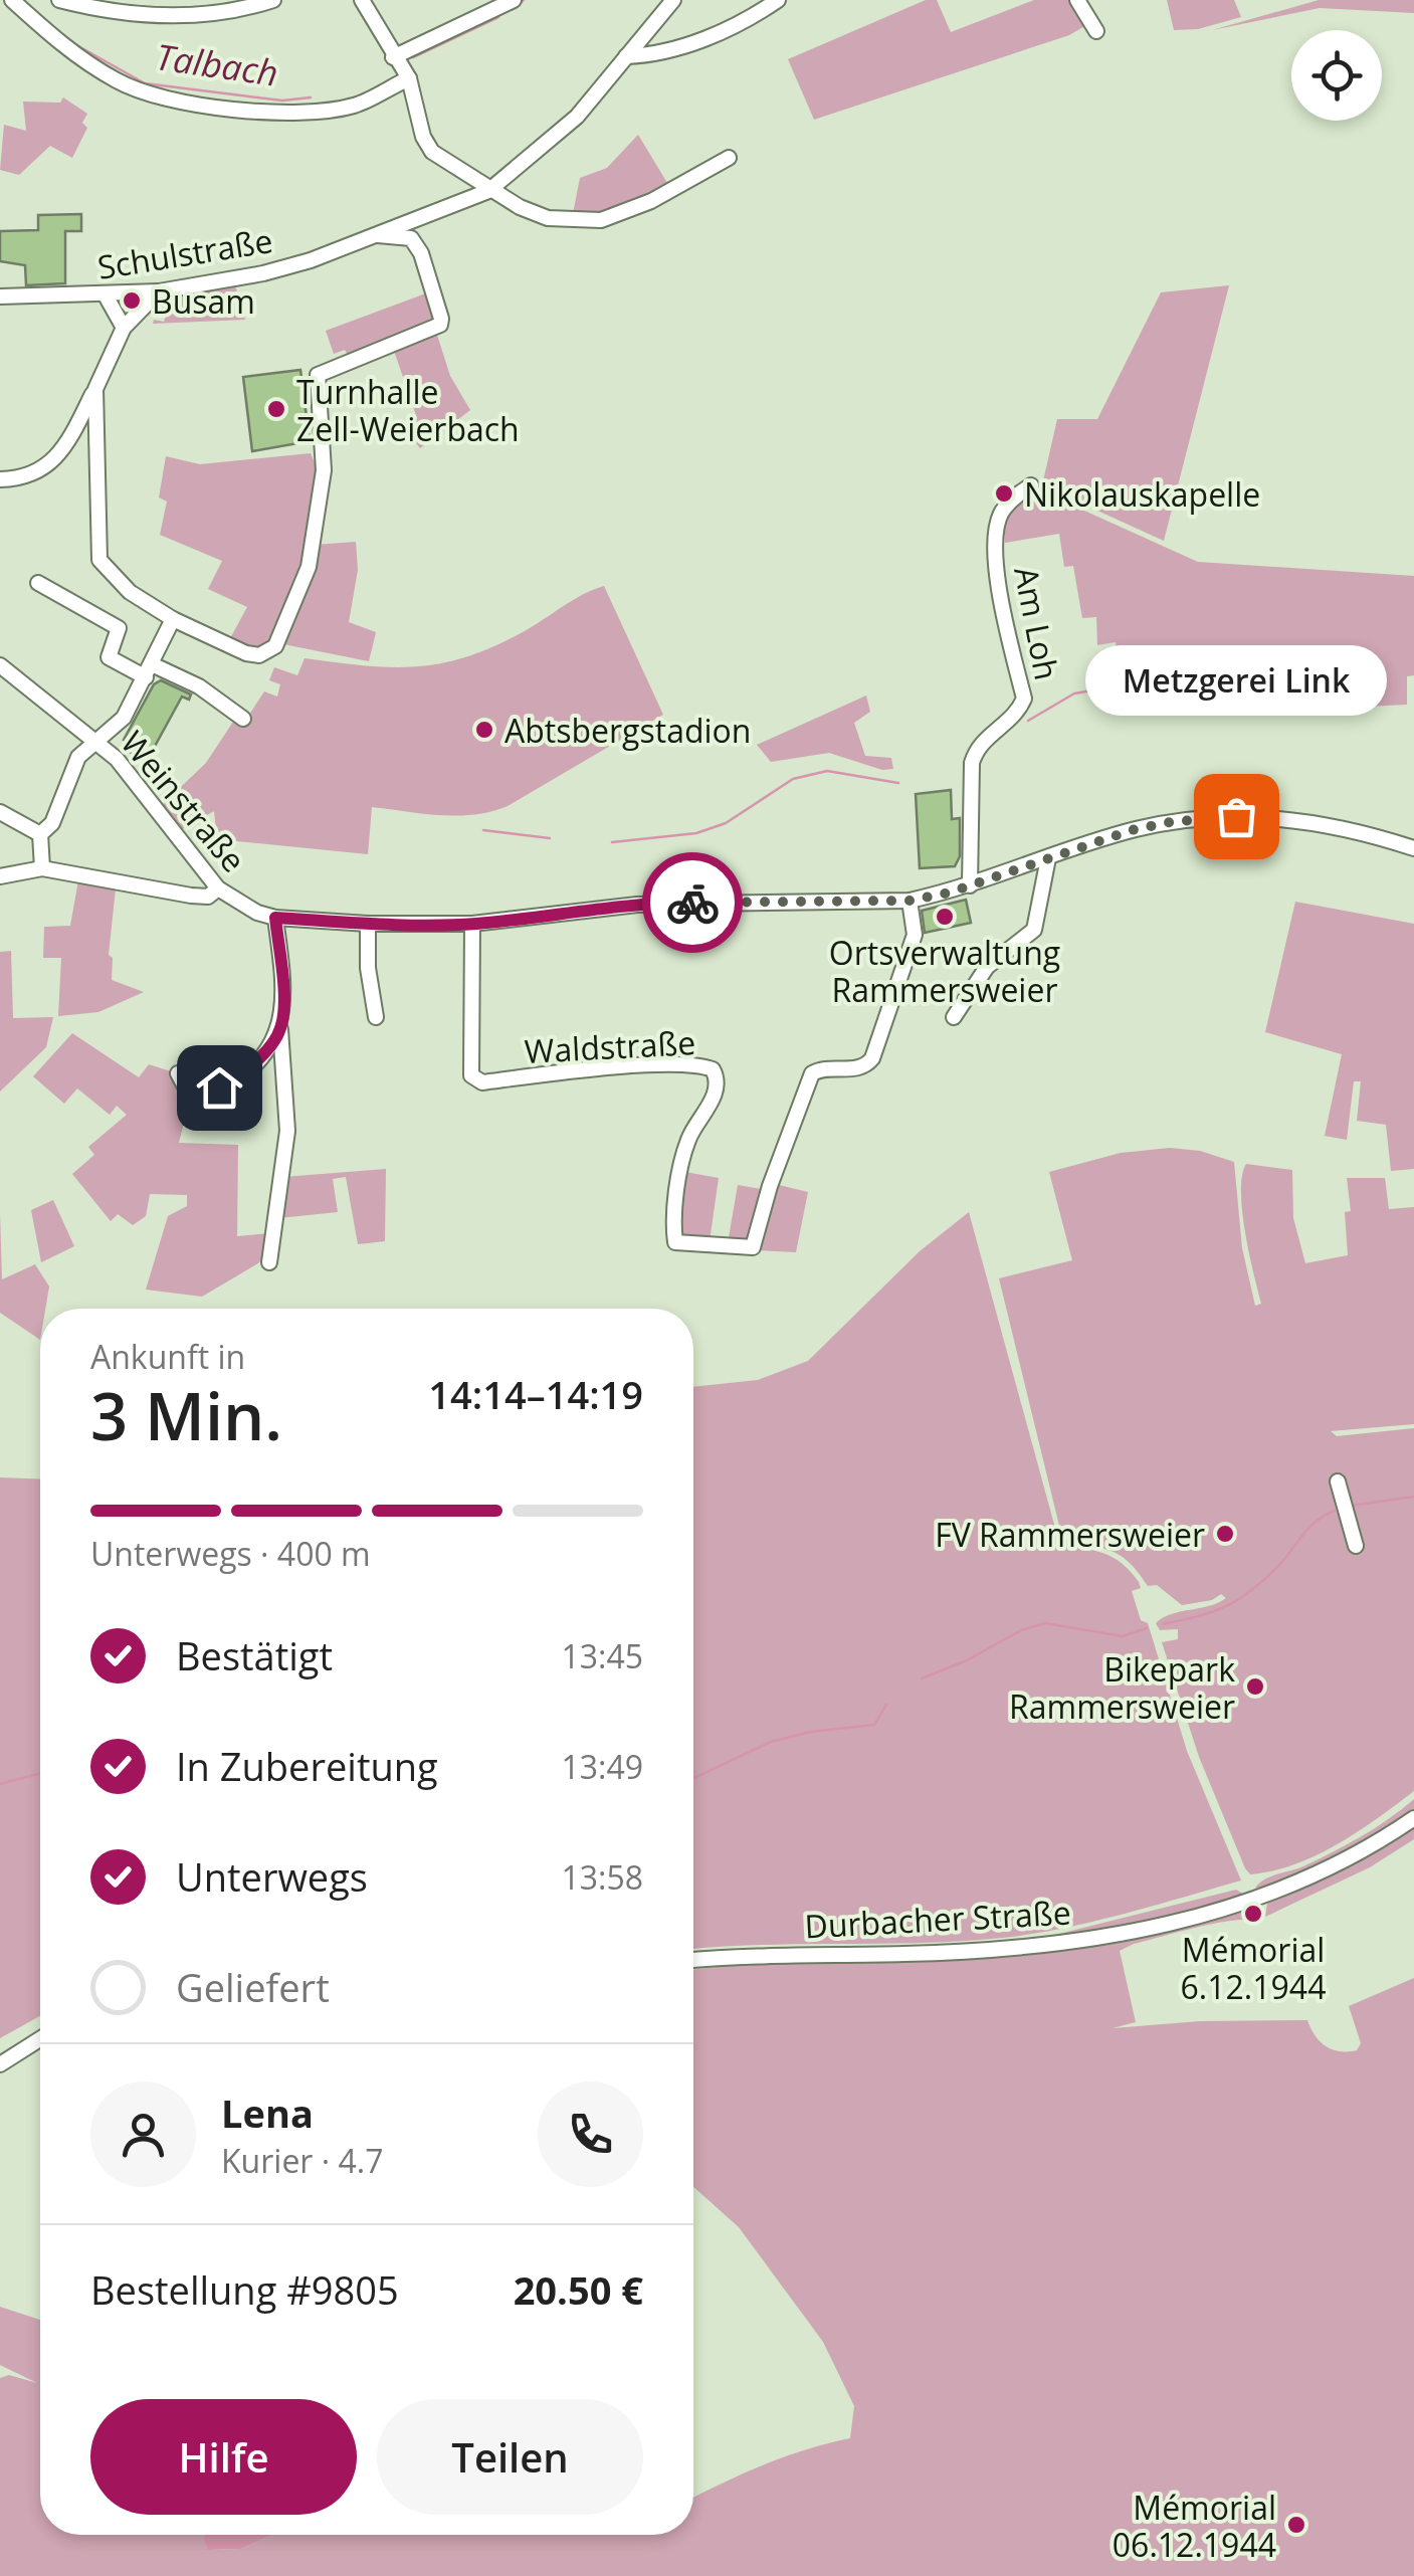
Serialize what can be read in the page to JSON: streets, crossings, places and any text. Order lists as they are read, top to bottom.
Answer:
{
  "streets": {
    "street": [
      "Schulstraße",
      "Am Loh",
      "Weinstraße",
      "Waldstraße",
      "Durbacher Straße"
    ]
  },
  "crossings": [
    ["Am Loh", "Weinstraße"],
    ["Weinstraße", "Waldstraße"]
  ],
  "water": ["Talbach"],
  "places": [
    "Busam",
    "Turnhalle Zell-Weierbach",
    "Nikolauskapelle",
    "Abtsbergstadion",
    "Metzgerei Link",
    "Ortsverwaltung Rammersweier",
    "FV Rammersweier",
    "Bikepark Rammersweier",
    "Mémorial 6.12.1944",
    "Mémorial 06.12.1944"
  ],
  "page": {
    "bubble": "Metzgerei Link",
    "heading": ["3 Min.", "Ankunft in", "14:14–14:19"],
    "panel": [
      "Lena",
      "Kurier · 4.7",
      "Bestellung #9805",
      "20.50 €"
    ],
    "bar": "Unterwegs · 400 m",
    "list": [
      ["Bestätigt", "13:45"],
      ["In Zubereitung", "13:49"],
      ["Unterwegs", "13:58"],
      "Geliefert"
    ],
    "buttons": ["Hilfe", "Teilen"]
  }
}
